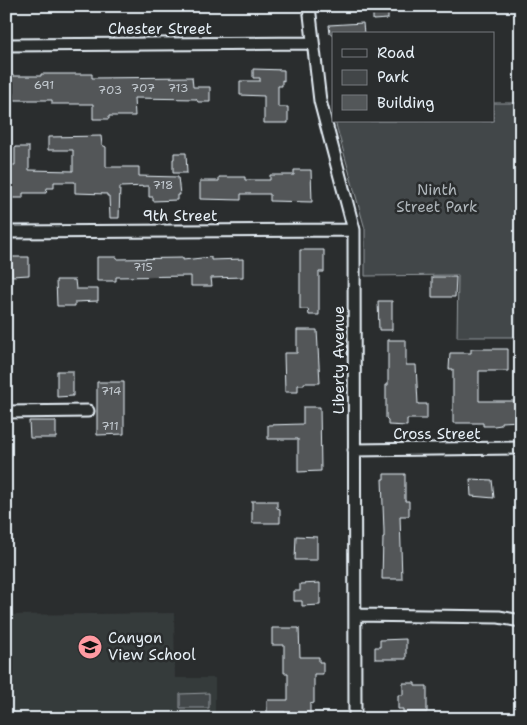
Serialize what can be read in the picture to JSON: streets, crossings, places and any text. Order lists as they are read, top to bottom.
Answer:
{
  "streets": {
    "street": [
      "Chester Street",
      "9th Street",
      "Liberty Avenue",
      "Cross Street"
    ]
  },
  "crossings": [
    ["Chester Street", "Liberty Avenue"],
    ["9th Street", "Liberty Avenue"],
    ["Liberty Avenue", "Cross Street"]
  ],
  "parks": ["Ninth Street Park"],
  "places": {
    "school or university": ["Canyon View School"]
  },
  "house_numbers": [
    "691",
    "707",
    "713",
    "703",
    "718",
    "715",
    "714",
    "711"
  ],
  "legend": ["Road", "Park", "Building"]
}
